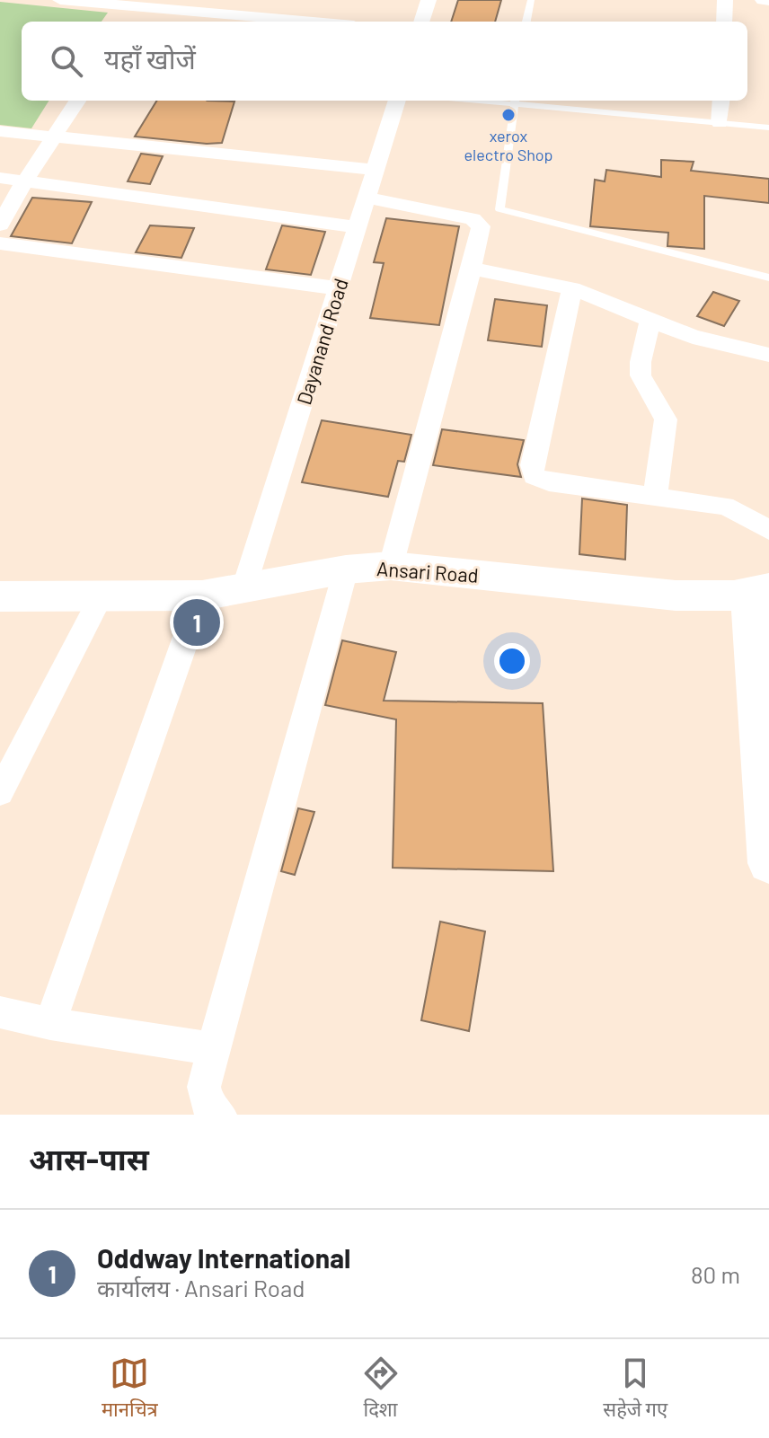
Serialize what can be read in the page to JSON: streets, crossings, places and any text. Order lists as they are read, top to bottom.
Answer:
{
  "streets": {
    "street": ["Dayanand Road", "Ansari Road"]
  },
  "crossings": [
    ["Dayanand Road", "Ansari Road"]
  ],
  "places": ["xerox electro Shop"],
  "page": {
    "search": "यहाँ खोजें",
    "pins": "1",
    "heading": "आस-पास",
    "list": [
      {
        "mark": "1",
        "name": "Oddway International",
        "note": "कार्यालय · Ansari Road",
        "value": "80 m"
      }
    ],
    "nav": ["मानचित्र", "दिशा", "सहेजे गए"]
  }
}
